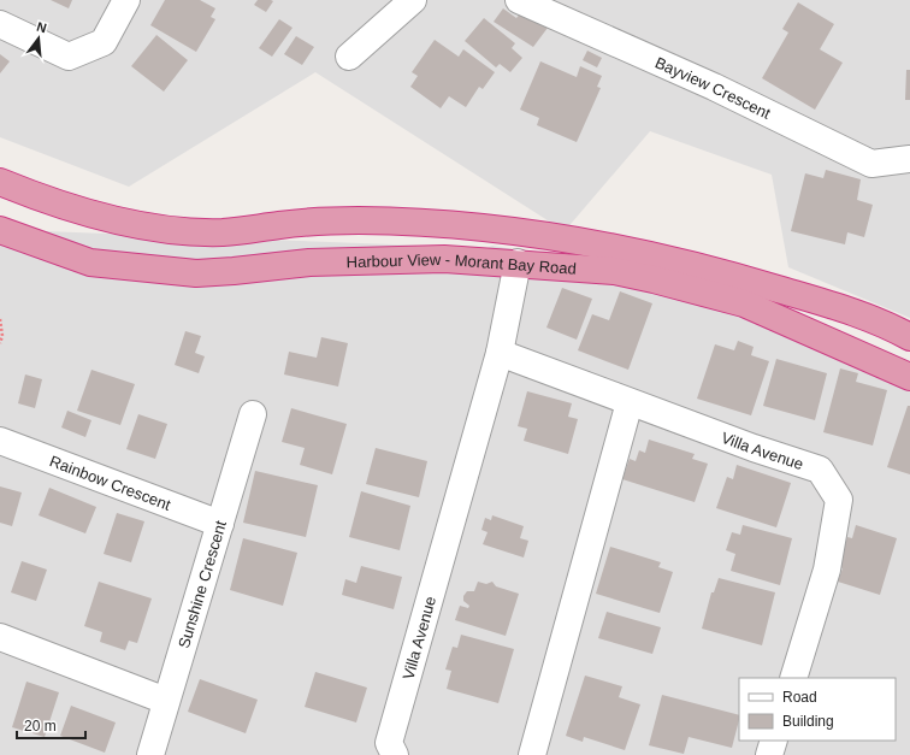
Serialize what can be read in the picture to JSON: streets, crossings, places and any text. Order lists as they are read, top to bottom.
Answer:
{
  "streets": {
    "highway": ["Harbour View - Morant Bay Road"],
    "street": [
      "Bayview Crescent",
      "Villa Avenue",
      "Rainbow Crescent",
      "Sunshine Crescent"
    ]
  },
  "crossings": [
    ["Harbour View - Morant Bay Road", "Villa Avenue"],
    ["Rainbow Crescent", "Sunshine Crescent"]
  ],
  "legend": ["Road", "Building"],
  "scale_bar": "20 m",
  "north": "top"
}
